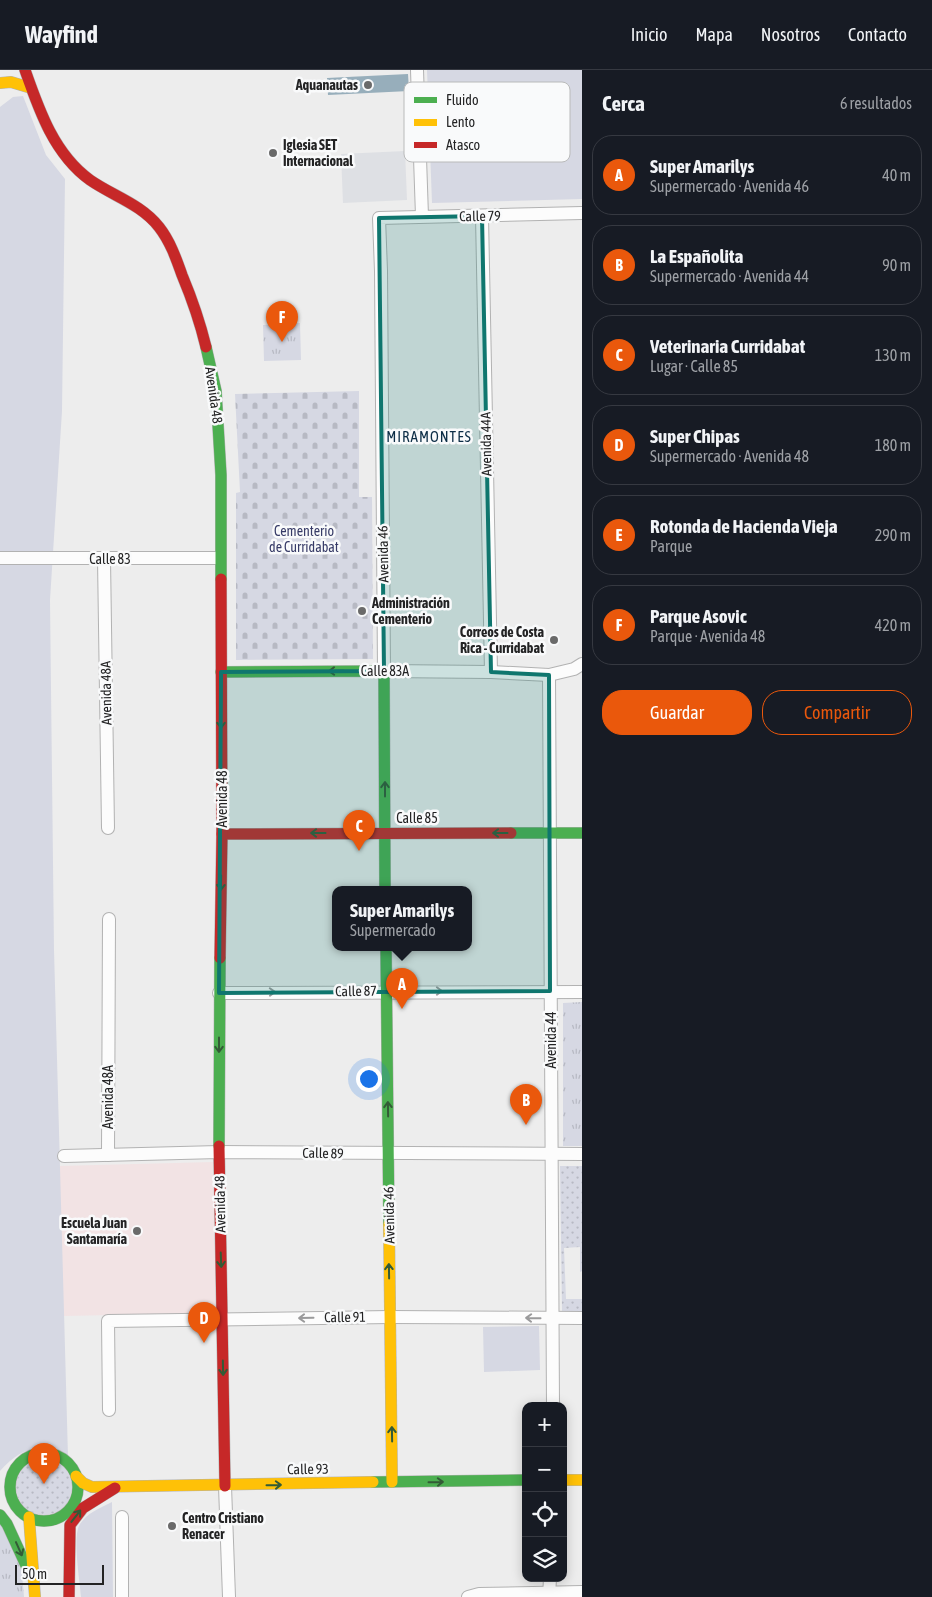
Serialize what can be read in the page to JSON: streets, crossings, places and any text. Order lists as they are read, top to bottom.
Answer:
{
  "streets": {
    "main road": [
      "Avenida 48",
      "Avenida 46",
      "Calle 83A",
      "Calle 85",
      "Calle 93"
    ],
    "street": [
      "Calle 79",
      "Avenida 44A",
      "Calle 83",
      "Avenida 48A",
      "Calle 87",
      "Avenida 44",
      "Calle 89",
      "Calle 91"
    ]
  },
  "crossings": [
    ["Calle 79", "Avenida 44A"],
    ["Calle 79", "Avenida 46"],
    ["Avenida 48", "Calle 83"],
    ["Avenida 48", "Calle 83A"],
    ["Avenida 48", "Calle 85"],
    ["Avenida 48", "Calle 87"],
    ["Avenida 48", "Calle 89"],
    ["Avenida 48", "Calle 91"],
    ["Avenida 48", "Calle 93"],
    ["Avenida 44A", "Calle 83A"],
    ["Avenida 46", "Calle 83A"],
    ["Avenida 46", "Calle 85"],
    ["Avenida 46", "Calle 87"],
    ["Avenida 46", "Calle 89"],
    ["Avenida 46", "Calle 91"],
    ["Avenida 46", "Calle 93"],
    ["Calle 83", "Avenida 48A"],
    ["Calle 83A", "Avenida 44"],
    ["Avenida 48A", "Calle 89"],
    ["Calle 85", "Avenida 44"],
    ["Calle 87", "Avenida 44"],
    ["Avenida 44", "Calle 89"],
    ["Avenida 44", "Calle 91"]
  ],
  "one_way": [
    "Avenida 48",
    "Avenida 46",
    "Calle 83A",
    "Calle 85",
    "Calle 87",
    "Calle 91",
    "Calle 93"
  ],
  "districts": ["MIRAMONTES"],
  "parks": ["Cementerio de Curridabat"],
  "places": [
    "Aquanautas",
    "Iglesia SET Internacional",
    "Administración Cementerio",
    "Correos de Costa Rica - Curridabat",
    "Escuela Juan Santamaría",
    "Centro Cristiano Renacer"
  ],
  "legend": ["Fluido", "Lento", "Atasco"],
  "scale_bar": "50 m",
  "page": {
    "header": "Wayfind",
    "nav": [
      "Inicio",
      "Mapa",
      "Nosotros",
      "Contacto"
    ],
    "heading": ["Cerca", "6 resultados"],
    "list": [
      {
        "mark": "A",
        "name": "Super Amarilys",
        "note": "Supermercado · Avenida 46",
        "value": "40 m"
      },
      {
        "mark": "B",
        "name": "La Españolita",
        "note": "Supermercado · Avenida 44",
        "value": "90 m"
      },
      {
        "mark": "C",
        "name": "Veterinaria Curridabat",
        "note": "Lugar · Calle 85",
        "value": "130 m"
      },
      {
        "mark": "D",
        "name": "Super Chipas",
        "note": "Supermercado · Avenida 48",
        "value": "180 m"
      },
      {
        "mark": "E",
        "name": "Rotonda de Hacienda Vieja",
        "note": "Parque",
        "value": "290 m"
      },
      {
        "mark": "F",
        "name": "Parque Asovic",
        "note": "Parque · Avenida 48",
        "value": "420 m"
      }
    ],
    "pins": [
      "F",
      "C",
      "A",
      "B",
      "D",
      "E"
    ],
    "buttons": ["Guardar", "Compartir"],
    "popup": ["Super Amarilys", "Supermercado"],
    "map_buttons": ["+", "−"],
    "scale": "50 m"
  }
}
